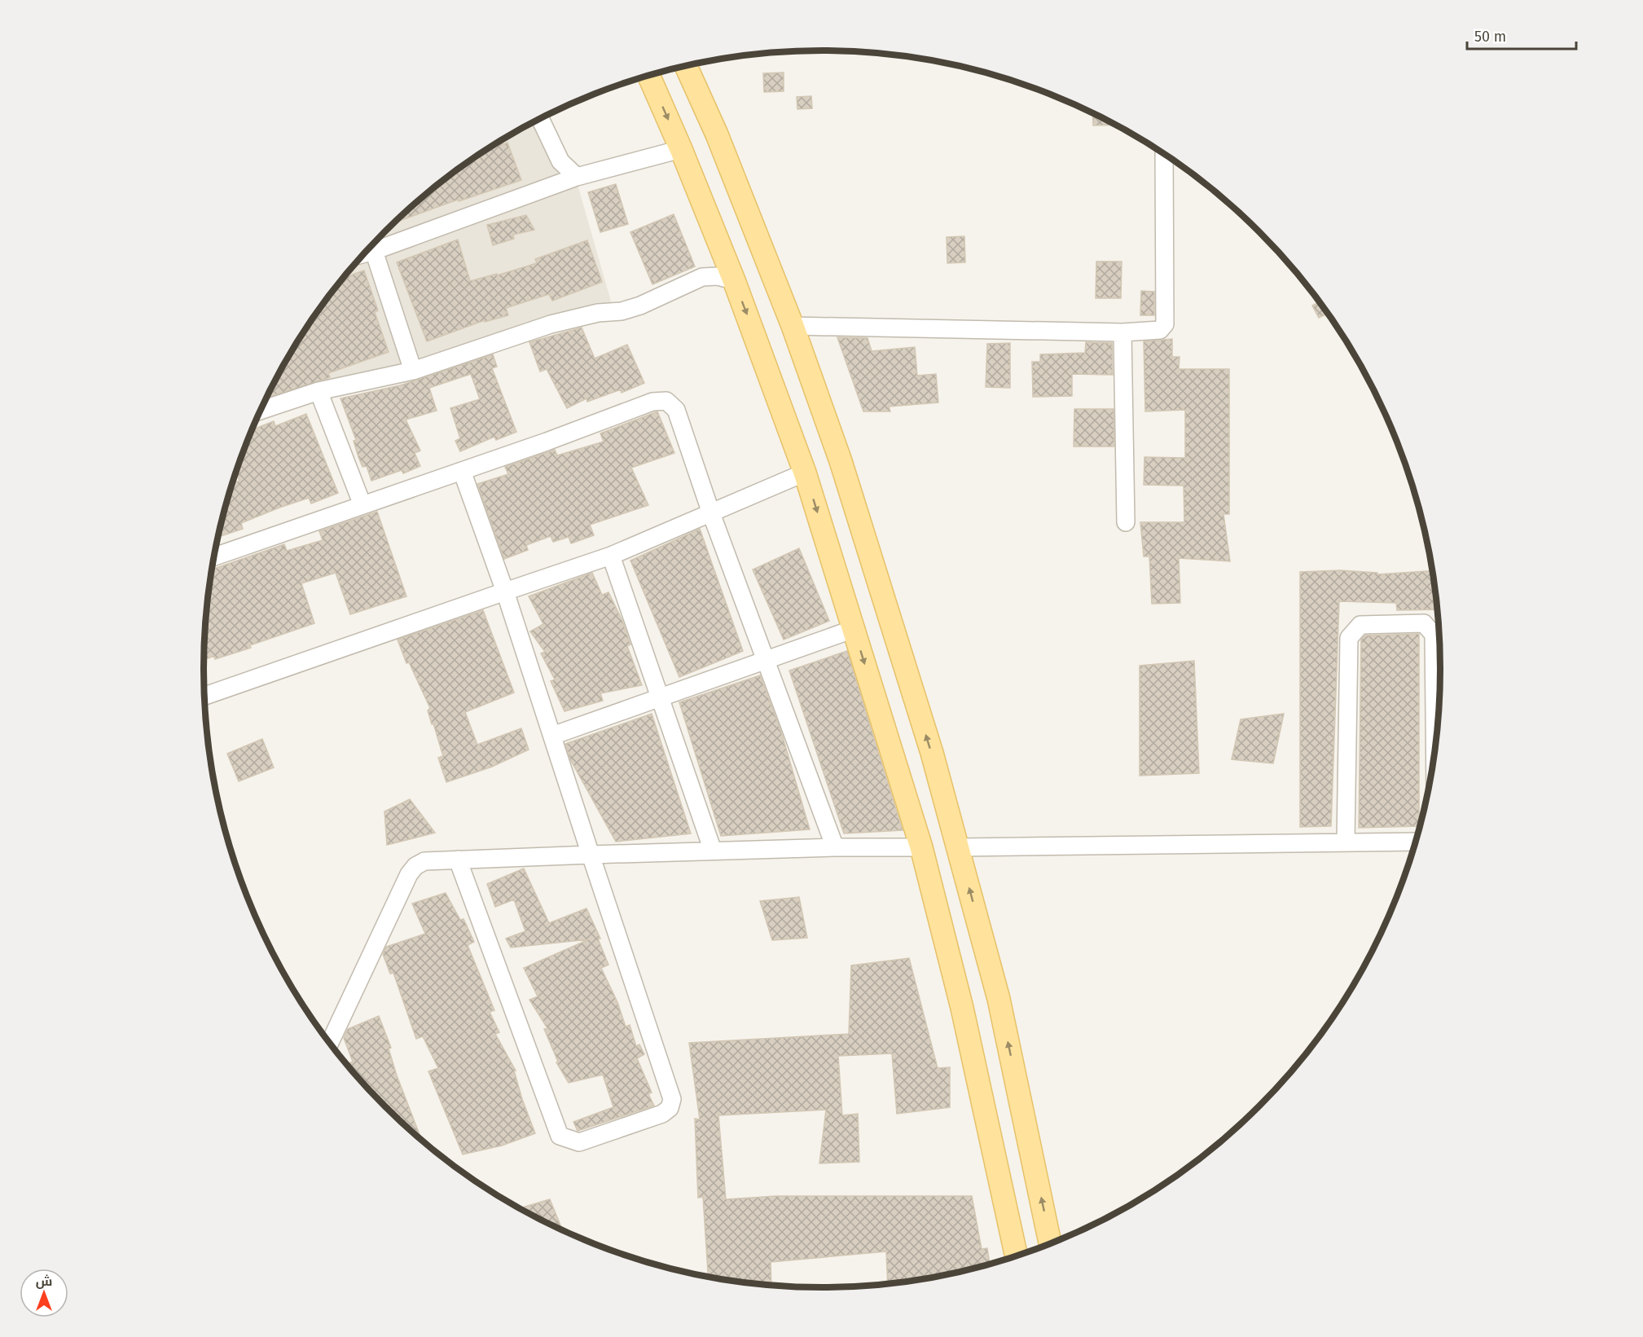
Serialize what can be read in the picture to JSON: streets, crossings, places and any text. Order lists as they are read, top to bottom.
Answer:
{
  "scale_bar": "50 m",
  "north": "top"
}
